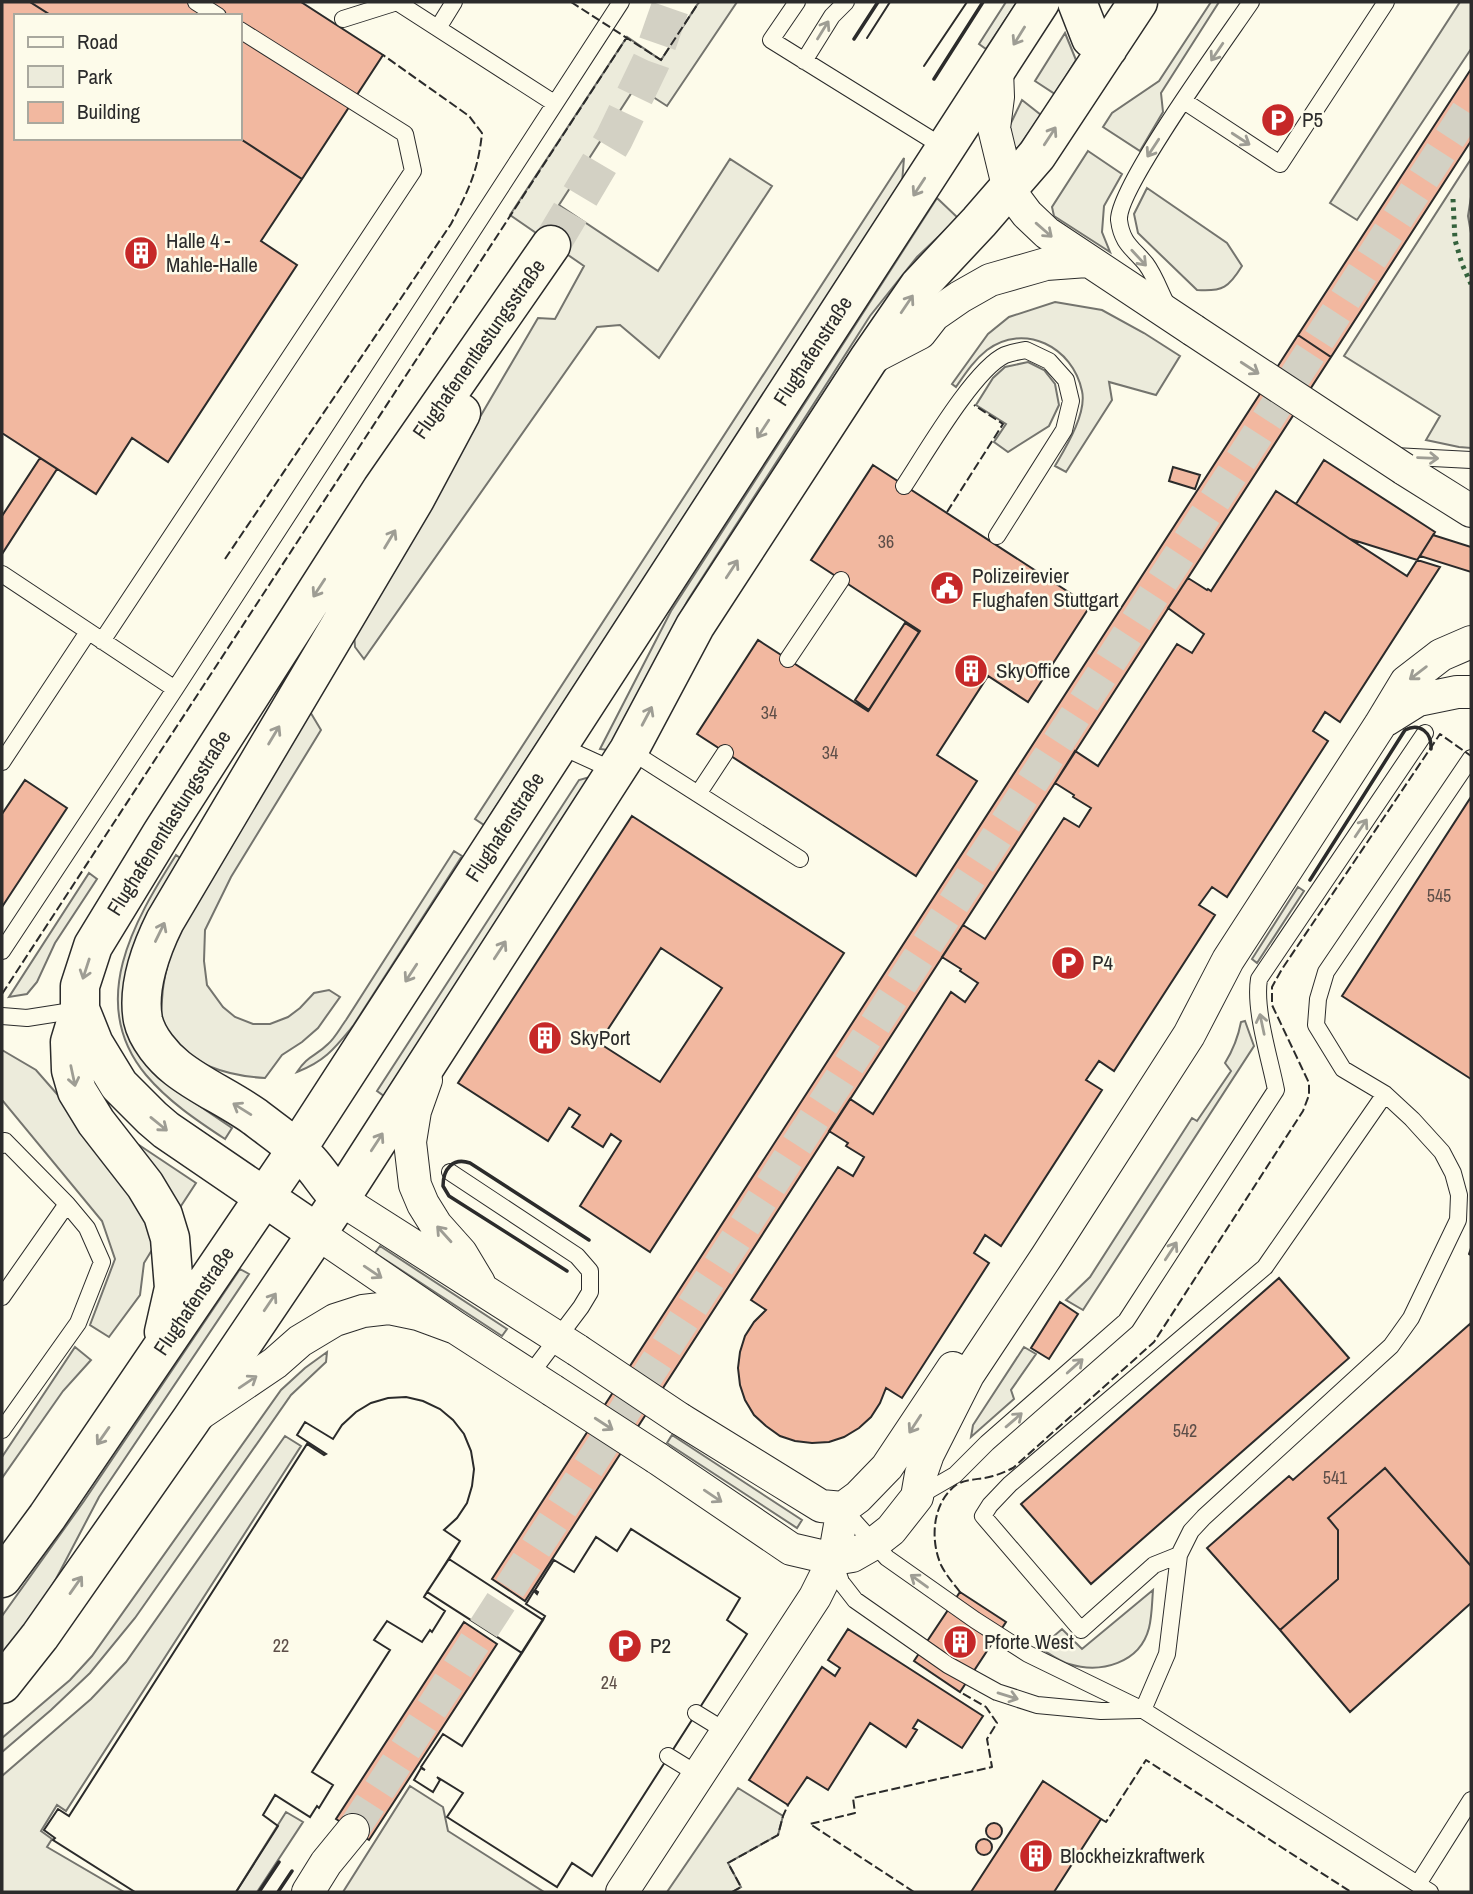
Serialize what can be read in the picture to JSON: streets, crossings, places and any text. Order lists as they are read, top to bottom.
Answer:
{
  "streets": {
    "main road": ["Flughafenentlastungsstraße", "Flughafenstraße"]
  },
  "crossings": [
    ["Flughafenentlastungsstraße", "Flughafenstraße"]
  ],
  "places": {
    "parking": ["P5", "P4", "P2"],
    "building": [
      "Halle 4 - Mahle-Halle",
      "SkyOffice",
      "SkyPort",
      "Pforte West",
      "Blockheizkraftwerk"
    ],
    "public building": ["Polizeirevier Flughafen Stuttgart"]
  },
  "house_numbers": [
    "36",
    "34",
    "34",
    "545",
    "542",
    "541",
    "22",
    "24"
  ],
  "legend": ["Road", "Park", "Building"]
}
